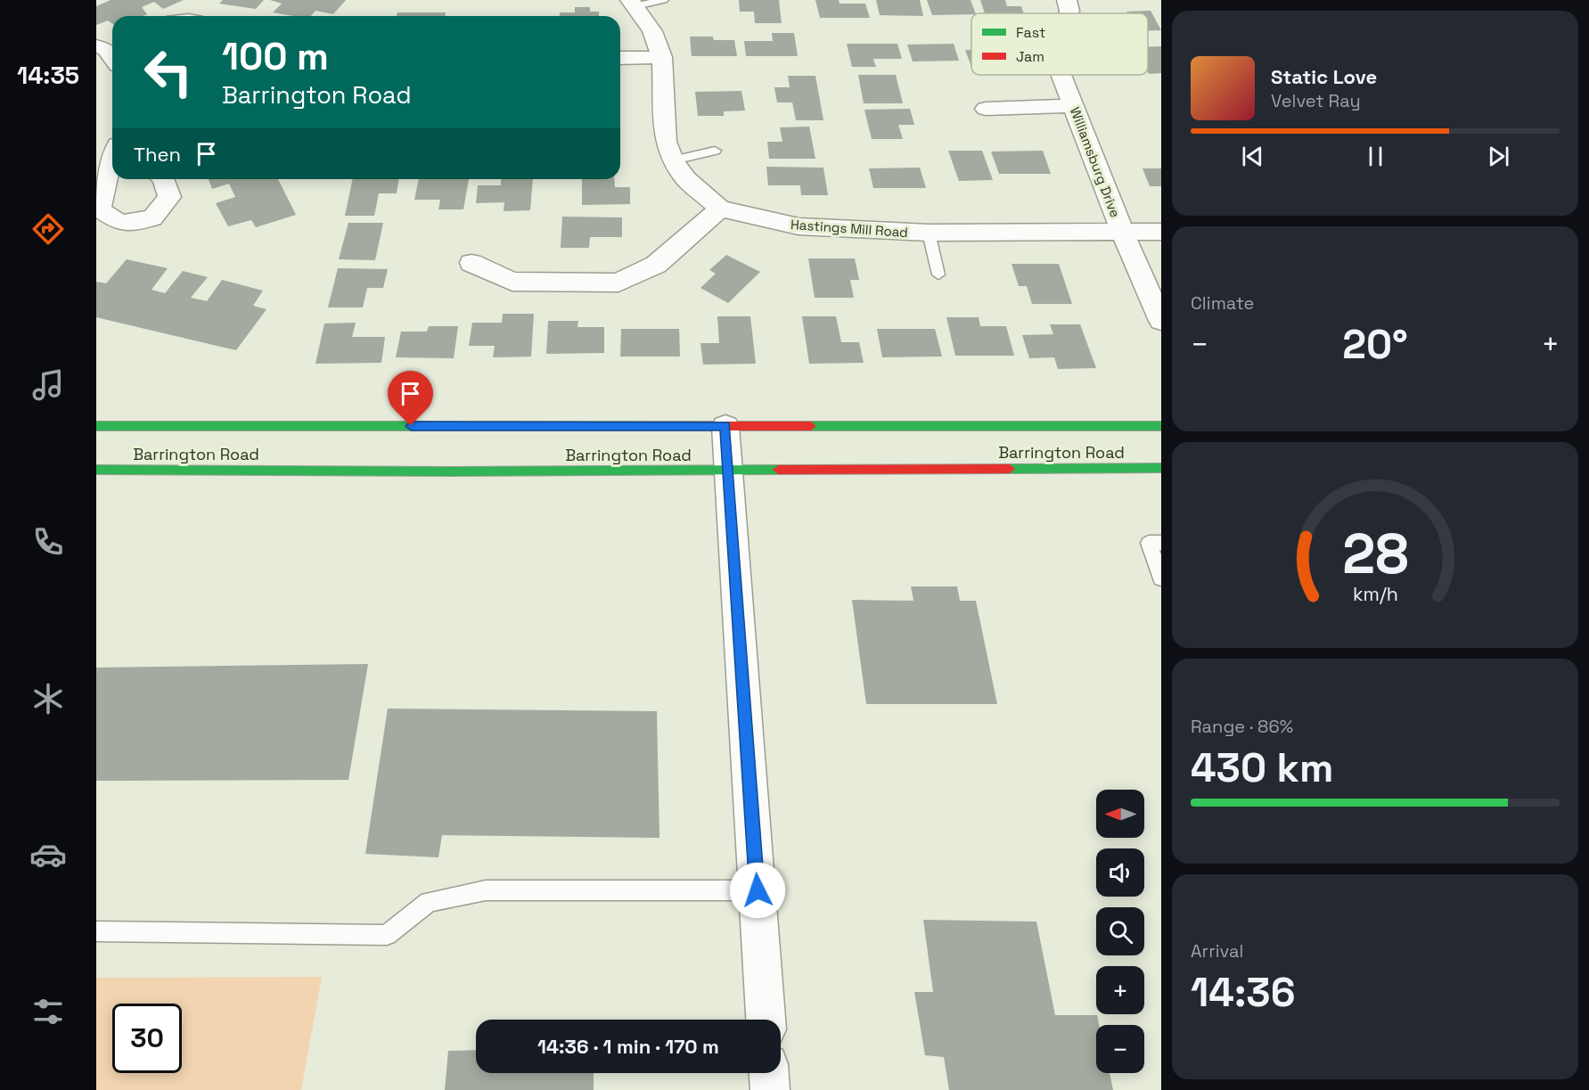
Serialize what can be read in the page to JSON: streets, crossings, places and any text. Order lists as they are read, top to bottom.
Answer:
{
  "streets": {
    "main road": ["Barrington Road"],
    "street": ["Williamsburg Drive", "Hastings Mill Road"]
  },
  "crossings": [
    ["Williamsburg Drive", "Hastings Mill Road"]
  ],
  "legend": ["Fast", "Jam"],
  "north": "left",
  "page": {
    "tabs": "14:35",
    "turn": ["100 m", "Barrington Road"],
    "song": ["Static Love", "Velvet Ray"],
    "then": "Then",
    "tile": [
      "Climate",
      ["Range · 86%", "430 km"],
      ["Arrival", "14:36"]
    ],
    "heat": ["−", "20°", "+"],
    "map_buttons": ["+", "−"],
    "limit": "30",
    "trip": "14:36 · 1 min · 170 m",
    "gauge": ["28", "km/h"]
  }
}
